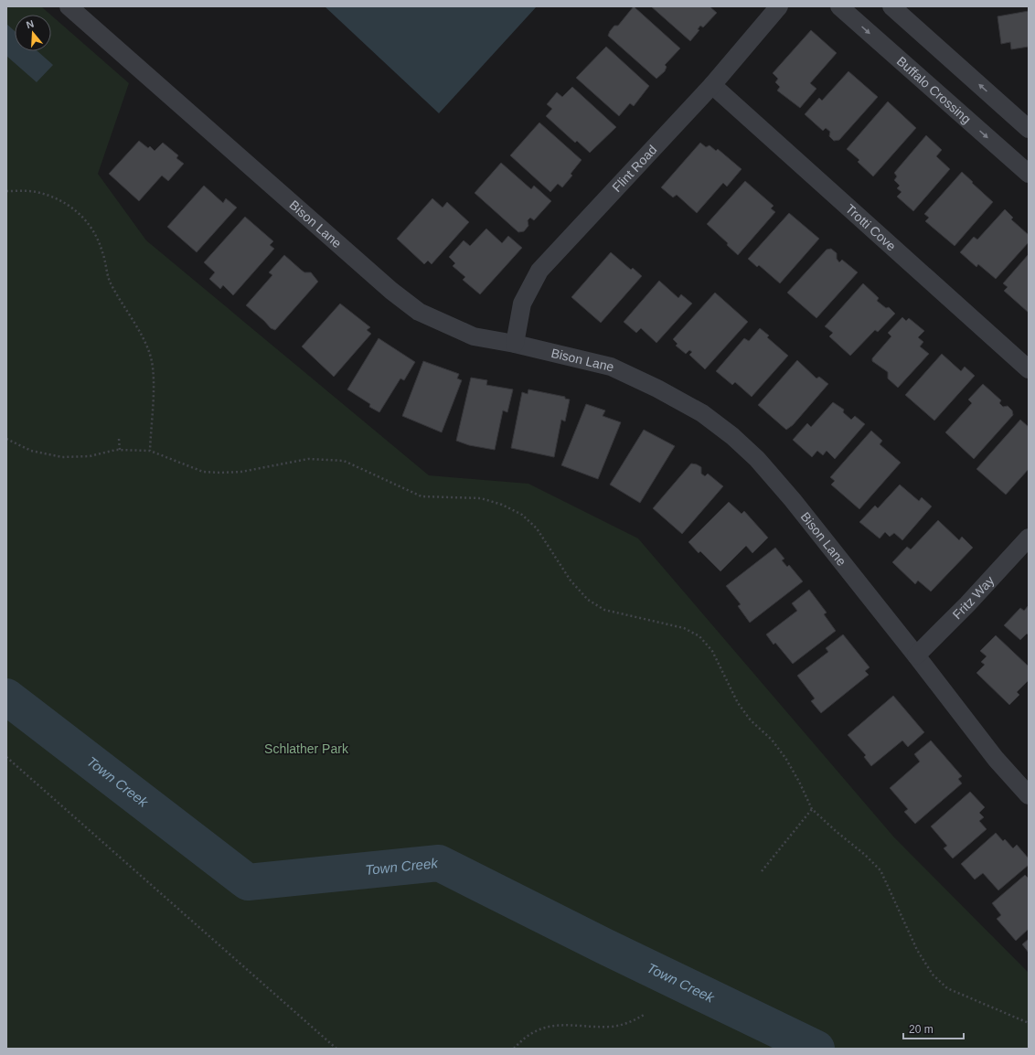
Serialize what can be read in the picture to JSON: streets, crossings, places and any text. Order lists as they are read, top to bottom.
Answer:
{
  "streets": {
    "street": [
      "Buffalo Crossing",
      "Flint Road",
      "Bison Lane",
      "Trotti Cove",
      "Fritz Way"
    ]
  },
  "crossings": [
    ["Flint Road", "Bison Lane"],
    ["Flint Road", "Trotti Cove"],
    ["Bison Lane", "Fritz Way"]
  ],
  "water": ["Town Creek"],
  "parks": ["Schlather Park"],
  "scale_bar": "20 m",
  "north": "top"
}
